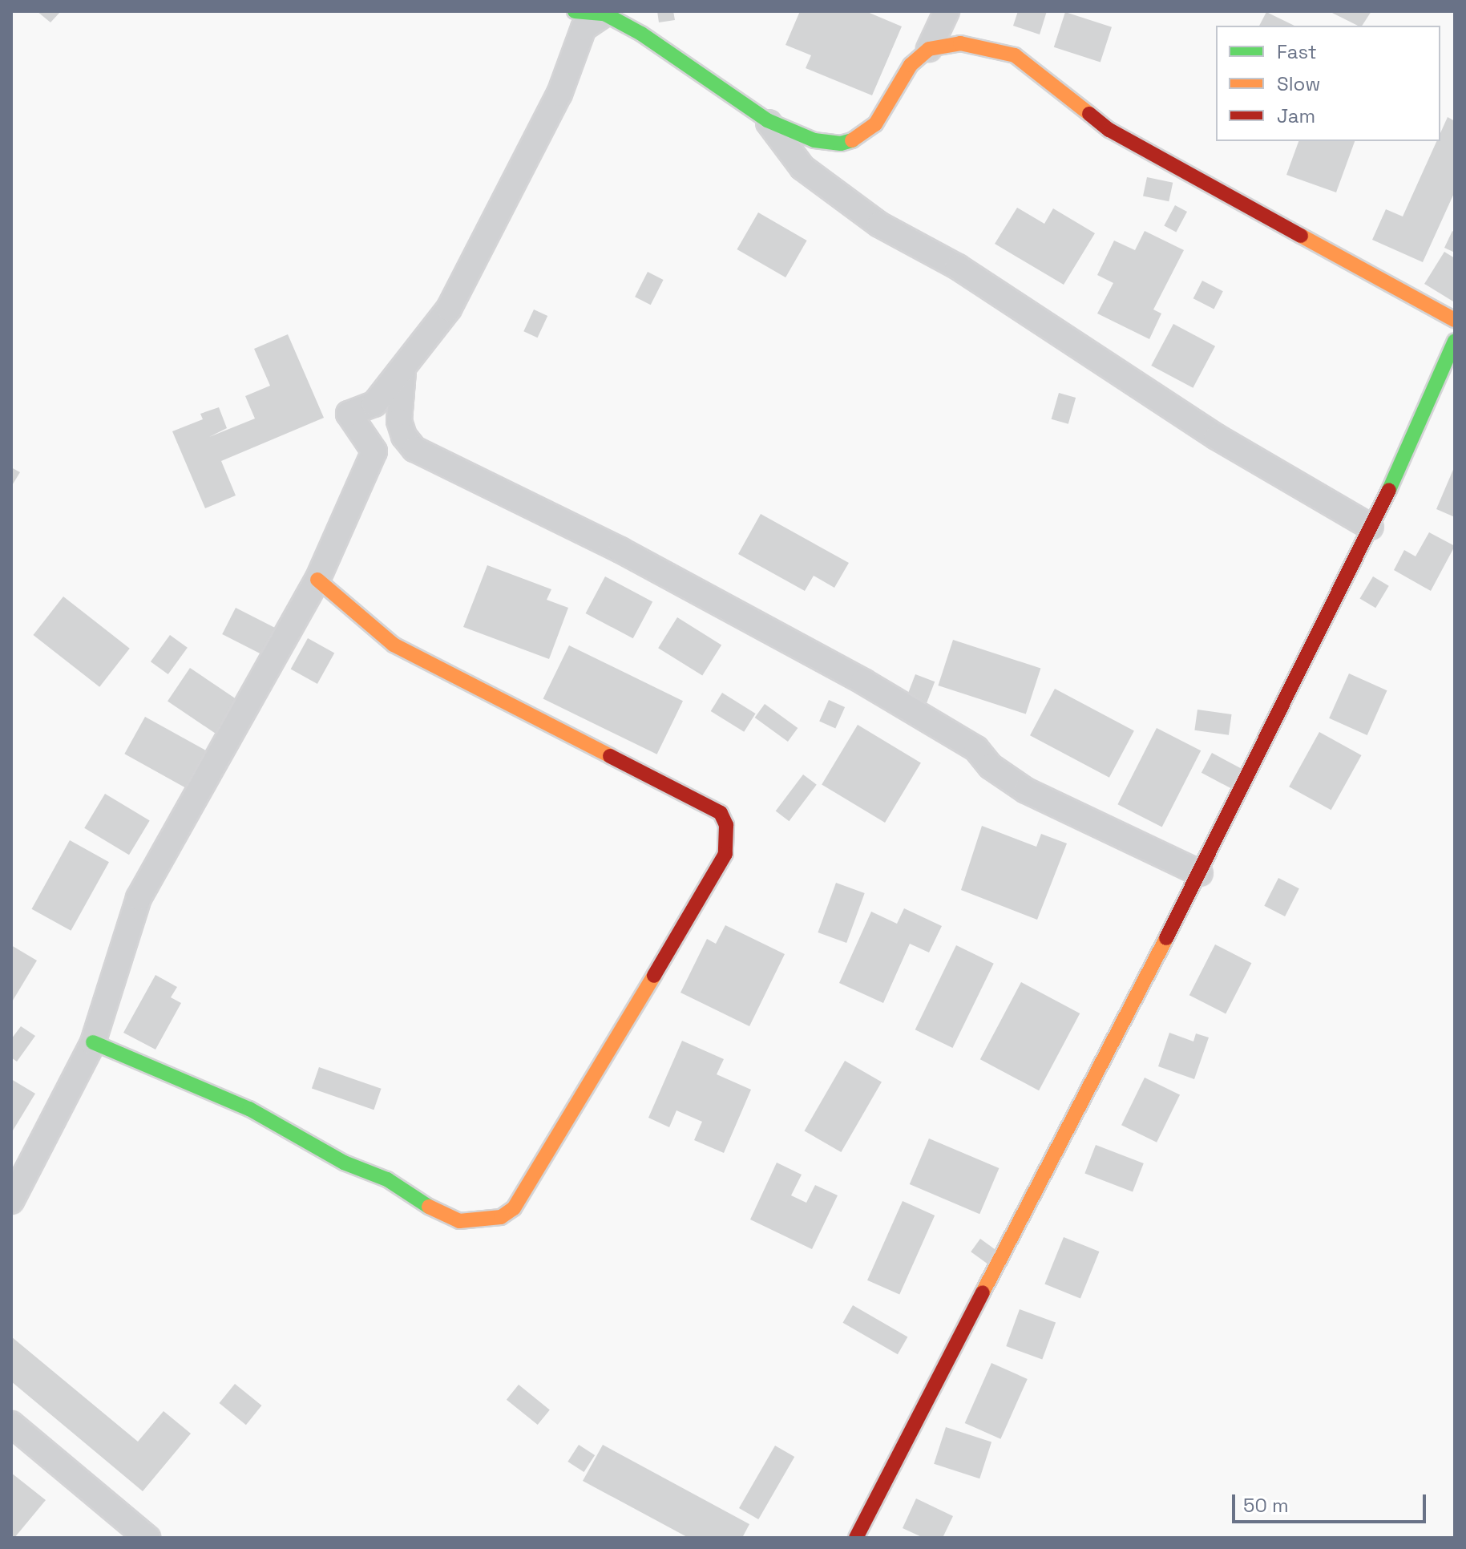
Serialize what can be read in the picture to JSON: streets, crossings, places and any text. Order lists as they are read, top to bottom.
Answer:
{
  "legend": ["Fast", "Slow", "Jam"],
  "scale_bar": "50 m"
}
